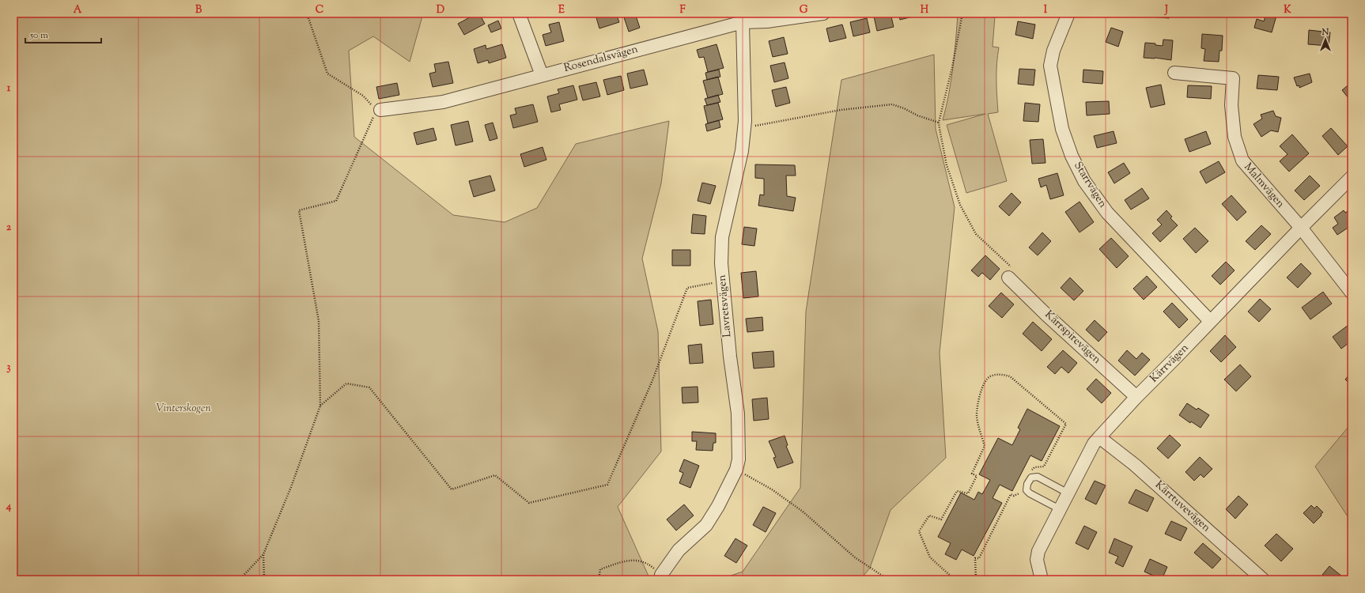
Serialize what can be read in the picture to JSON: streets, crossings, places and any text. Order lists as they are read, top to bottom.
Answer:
{
  "streets": {
    "street": [
      "Rosendalsvägen",
      "Starrvägen",
      "Malmvägen",
      "Lavretsvägen",
      "Kärrspirevägen",
      "Kärrvägen",
      "Kärrtuvevägen"
    ]
  },
  "crossings": [
    ["Rosendalsvägen", "Lavretsvägen"],
    ["Starrvägen", "Kärrvägen"],
    ["Malmvägen", "Kärrvägen"],
    ["Kärrspirevägen", "Kärrvägen"],
    ["Kärrvägen", "Kärrtuvevägen"]
  ],
  "parks": ["Vinterskogen"],
  "scale_bar": "50 m",
  "north": "top",
  "grid": {
    "columns": [
      "A",
      "B",
      "C",
      "D",
      "E",
      "F",
      "G",
      "H",
      "I",
      "J",
      "K"
    ],
    "rows": [
      "1",
      "2",
      "3",
      "4"
    ]
  }
}
